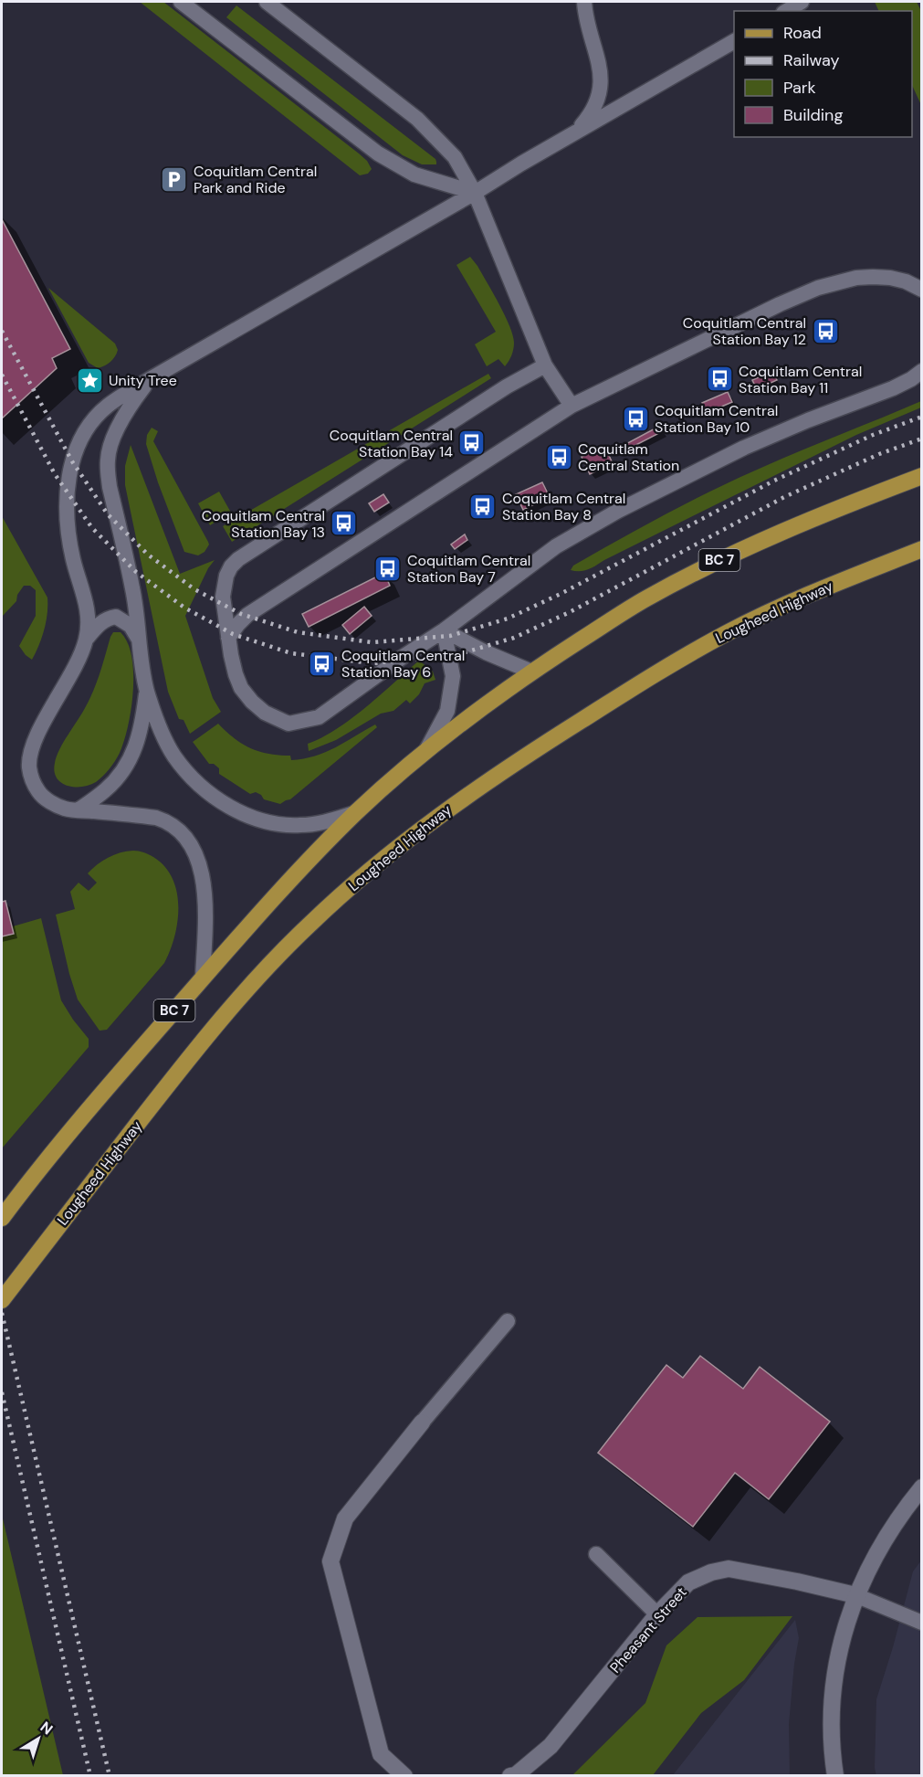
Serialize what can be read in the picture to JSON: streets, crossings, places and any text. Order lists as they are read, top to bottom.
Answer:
{
  "streets": {
    "main road": ["BC 7", "Lougheed Highway"],
    "street": ["Pheasant Street"]
  },
  "places": {
    "parking": ["Coquitlam Central Park and Ride"],
    "bus stop": [
      "Coquitlam Central Station Bay 12",
      "Coquitlam Central Station Bay 11",
      "Coquitlam Central Station Bay 10",
      "Coquitlam Central Station Bay 14",
      "Coquitlam Central Station",
      "Coquitlam Central Station Bay 8",
      "Coquitlam Central Station Bay 13",
      "Coquitlam Central Station Bay 7",
      "Coquitlam Central Station Bay 6"
    ],
    "place": ["Unity Tree"]
  },
  "legend": [
    "Road",
    "Railway",
    "Park",
    "Building"
  ],
  "north": "top right"
}
